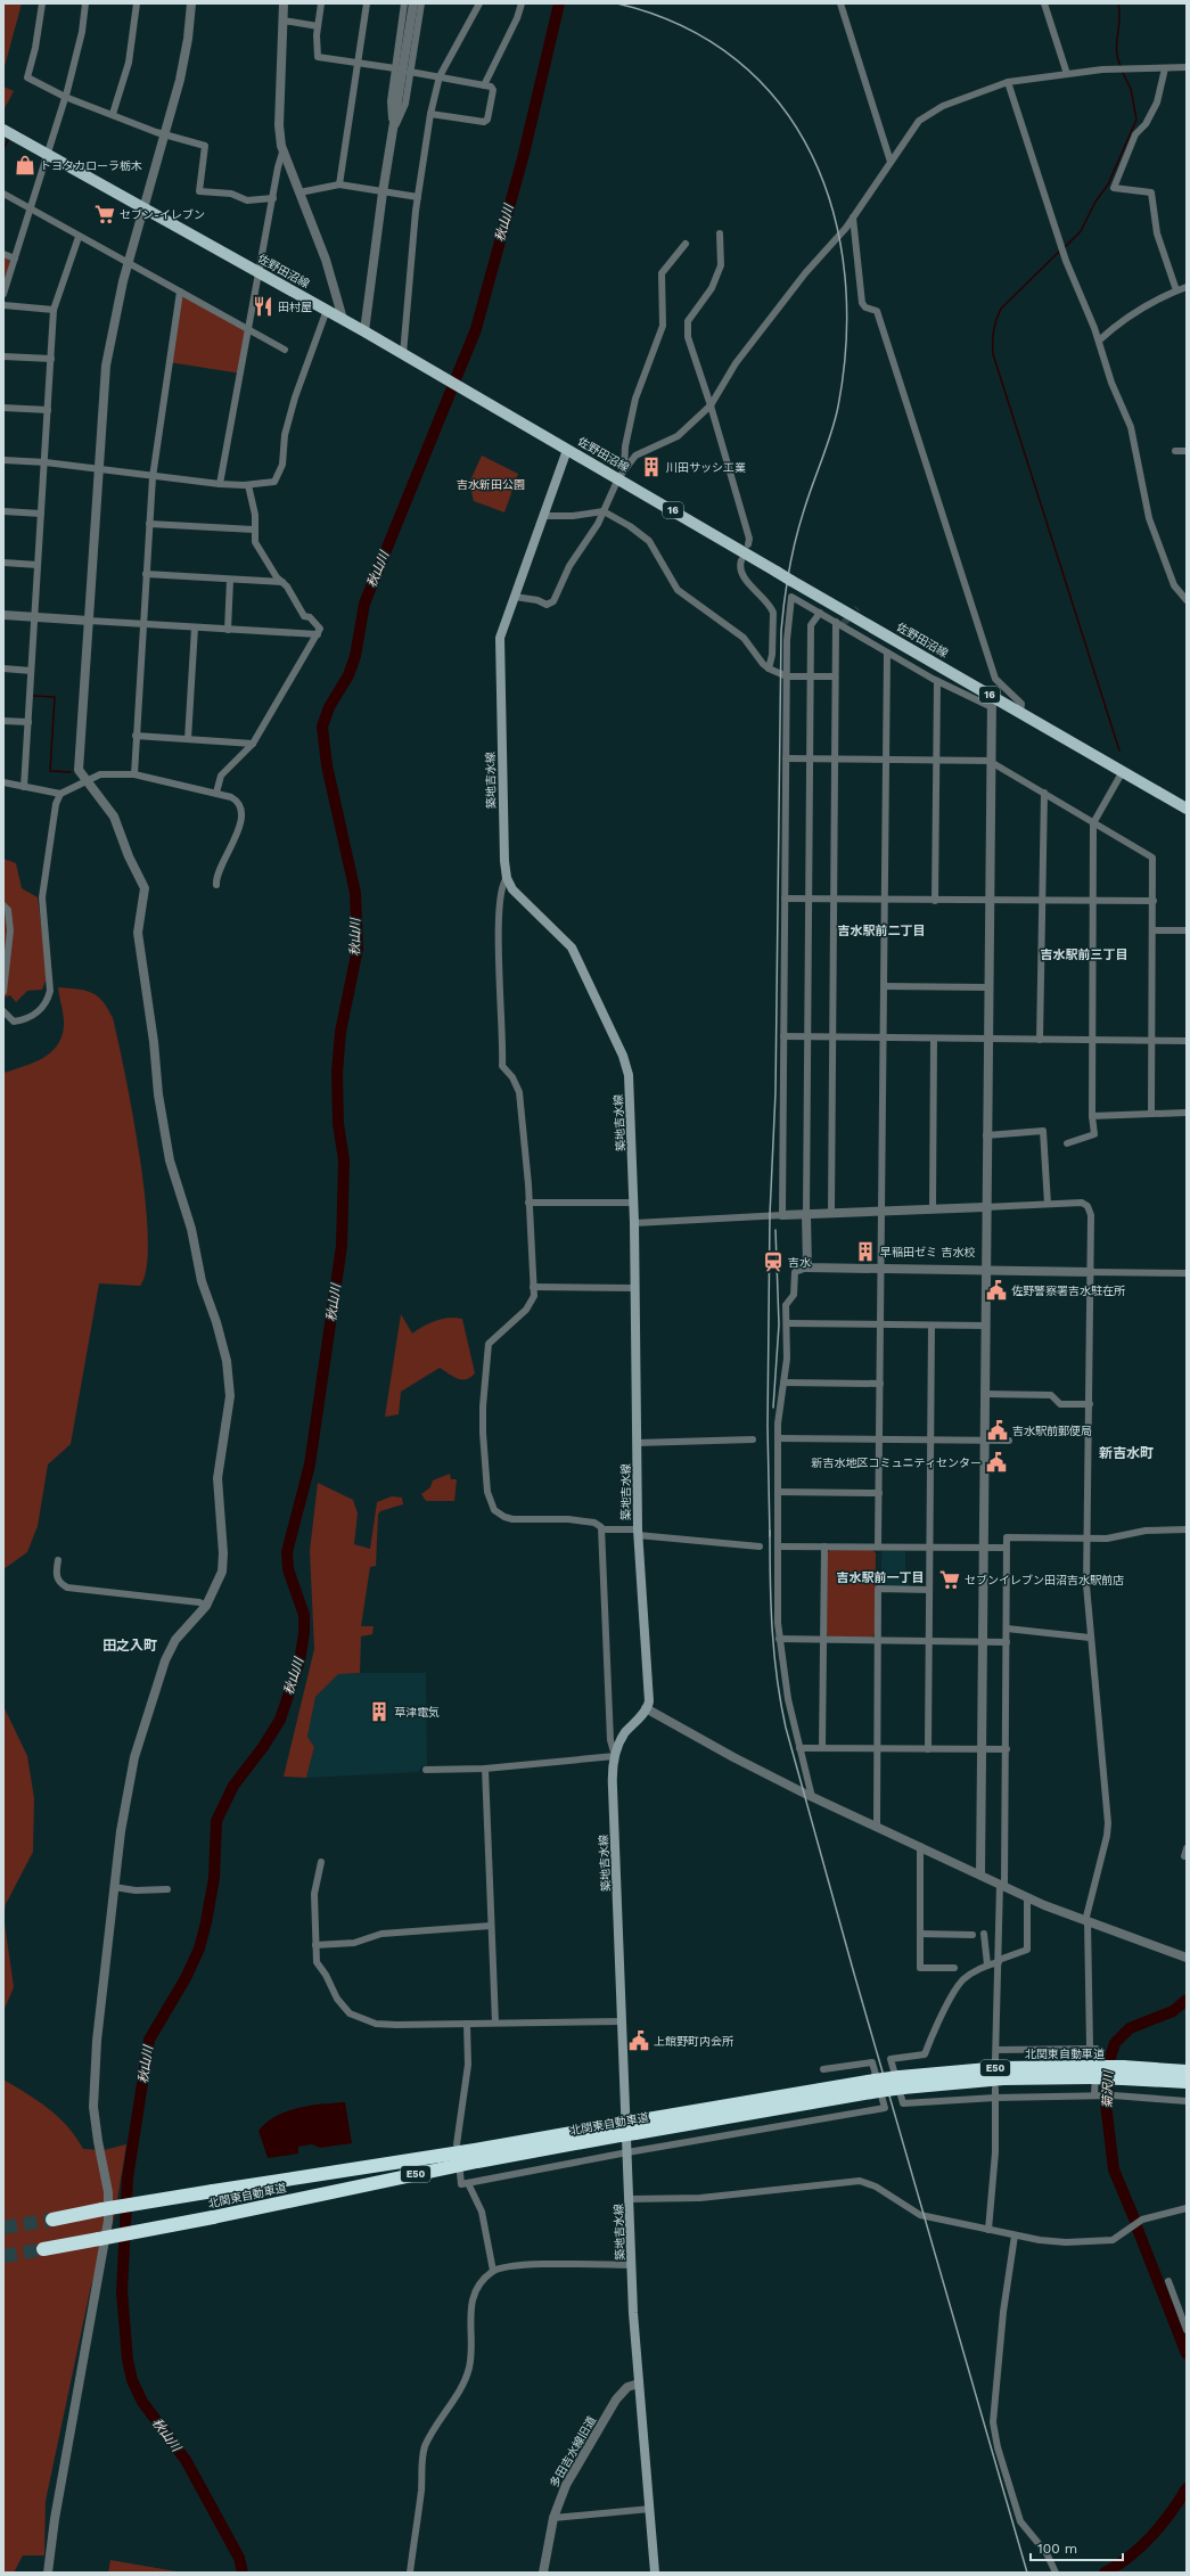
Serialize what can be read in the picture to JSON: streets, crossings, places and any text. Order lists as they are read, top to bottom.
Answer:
{
  "streets": {
    "highway": ["北関東自動車道", "E50"],
    "main road": ["佐野田沼線", "16", "築地吉水線"],
    "street": ["多田吉水線旧道"]
  },
  "crossings": [
    ["佐野田沼線", "築地吉水線"],
    ["築地吉水線", "多田吉水線旧道"]
  ],
  "districts": [
    "吉水駅前二丁目",
    "吉水駅前三丁目",
    "新吉水町",
    "吉水駅前一丁目",
    "田之入町"
  ],
  "water": ["秋山川", "菊沢川"],
  "parks": ["吉水新田公園"],
  "places": {
    "shop": ["トヨタカローラ栃木"],
    "supermarket": ["セブン-イレブン", "セブンイレブン田沼吉水駅前店"],
    "restaurant": ["田村屋"],
    "building": ["川田サッシ工業", "早稲田ゼミ 吉水校", "草津電気"],
    "station": ["吉水"],
    "public building": [
      "佐野警察署吉水駐在所",
      "吉水駅前郵便局",
      "新吉水地区コミュニティセンター",
      "上館野町内会所"
    ]
  },
  "scale_bar": "100 m"
}
